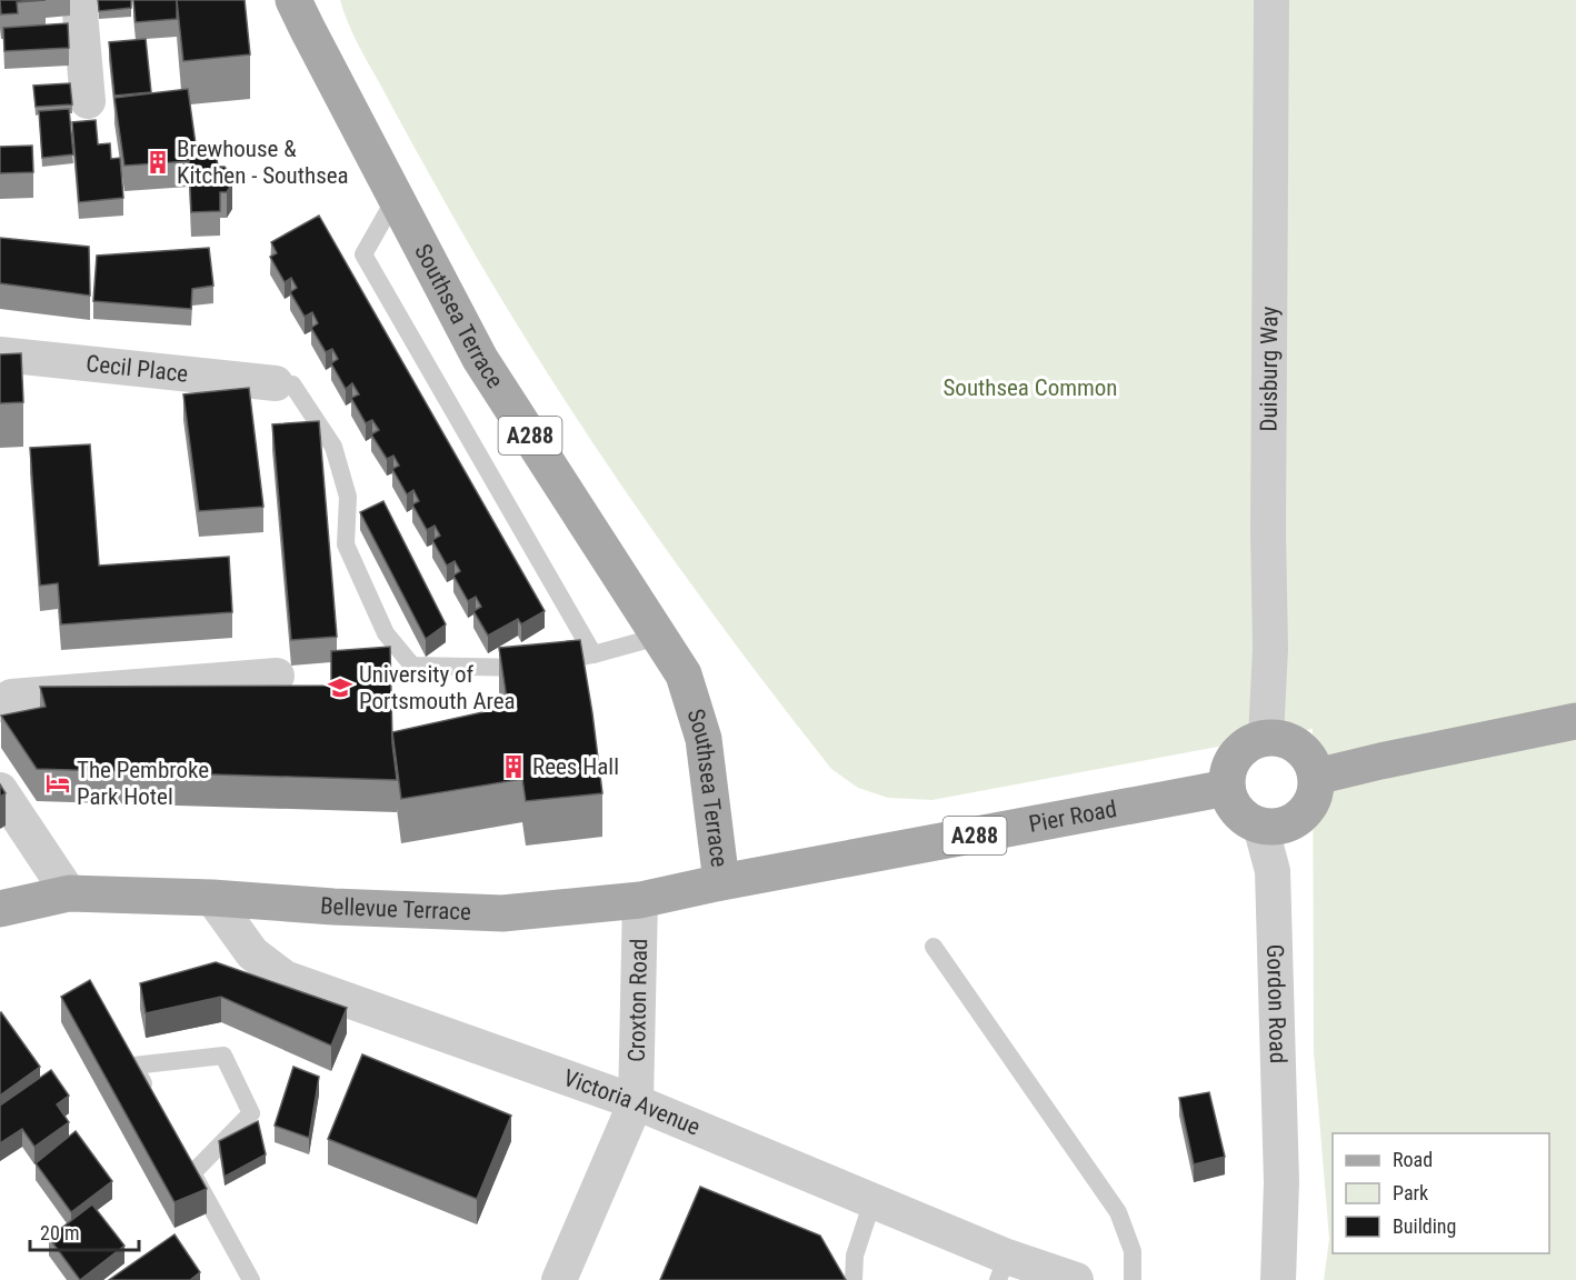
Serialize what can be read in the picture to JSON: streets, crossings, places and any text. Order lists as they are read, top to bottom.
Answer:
{
  "streets": {
    "main road": [
      "Southsea Terrace",
      "A288",
      "Pier Road",
      "Bellevue Terrace"
    ],
    "street": [
      "Cecil Place",
      "Duisburg Way",
      "Croxton Road",
      "Gordon Road",
      "Victoria Avenue"
    ]
  },
  "crossings": [
    ["Southsea Terrace", "Pier Road"],
    ["Southsea Terrace", "Bellevue Terrace"],
    ["Duisburg Way", "Pier Road"],
    ["Duisburg Way", "Gordon Road"],
    ["A288", "Bellevue Terrace"],
    ["Pier Road", "Bellevue Terrace"],
    ["Pier Road", "Gordon Road"],
    ["Bellevue Terrace", "Croxton Road"],
    ["Bellevue Terrace", "Victoria Avenue"],
    ["Croxton Road", "Victoria Avenue"]
  ],
  "parks": ["Southsea Common"],
  "places": {
    "building": ["Brewhouse & Kitchen - Southsea", "Rees Hall"],
    "school or university": ["University of Portsmouth Area"],
    "hotel": ["The Pembroke Park Hotel"]
  },
  "legend": ["Road", "Park", "Building"],
  "scale_bar": "20 m"
}
